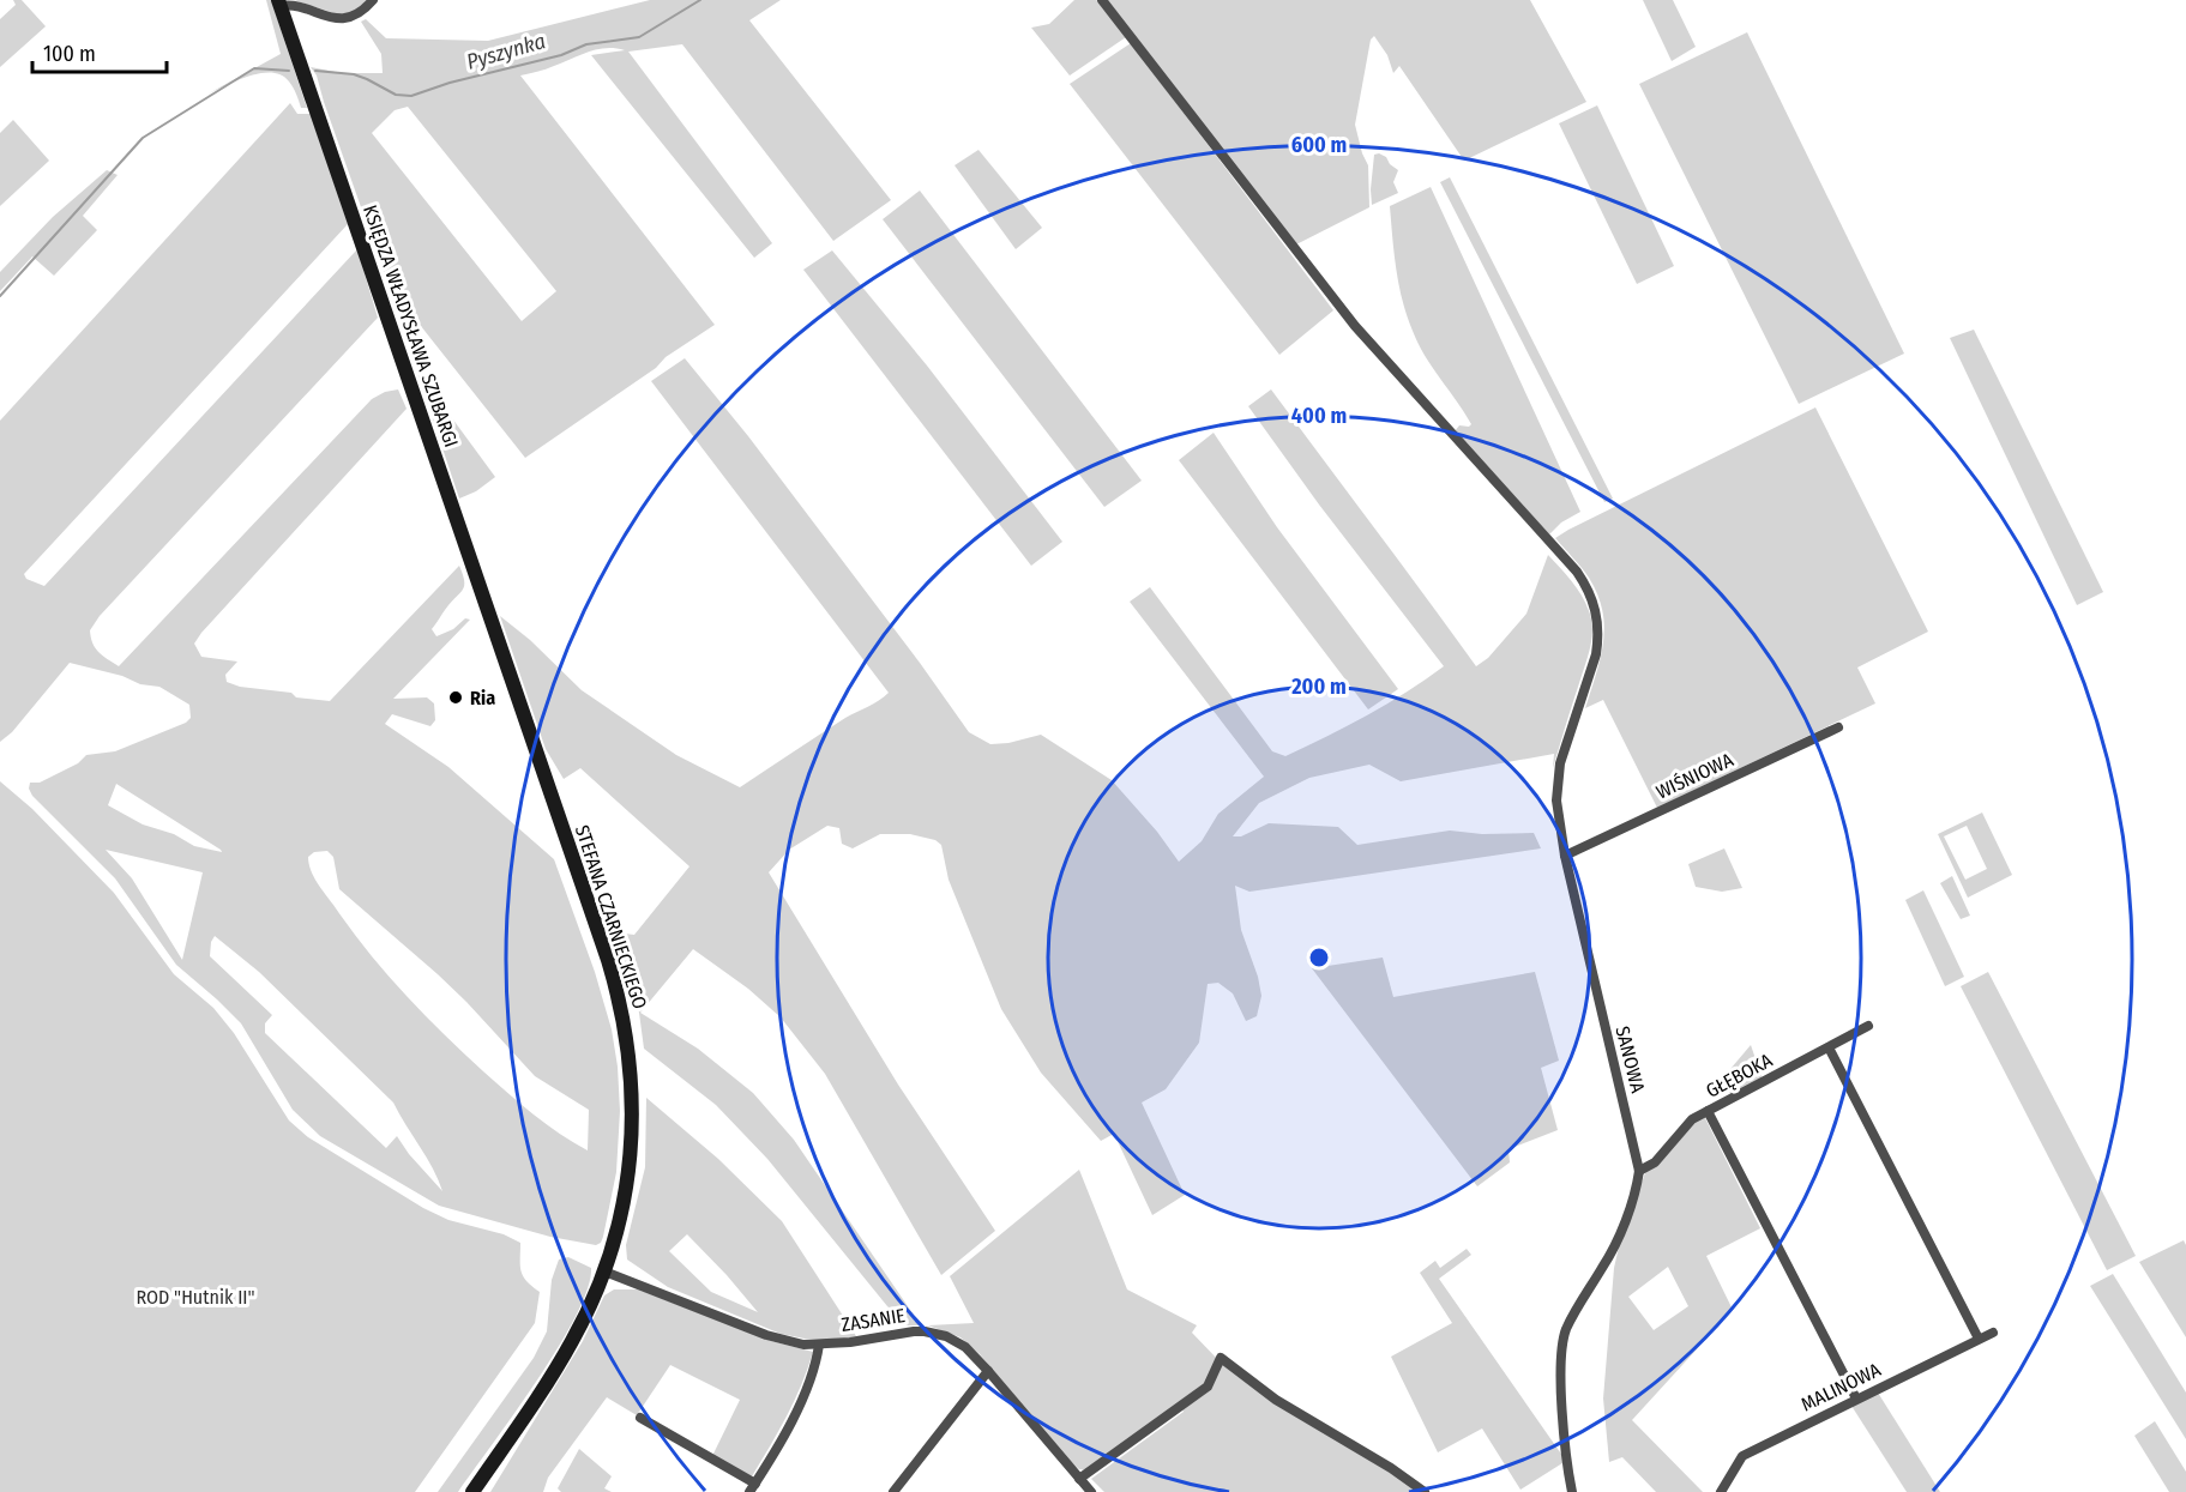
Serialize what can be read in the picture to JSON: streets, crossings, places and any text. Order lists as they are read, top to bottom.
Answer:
{
  "streets": {
    "street": [
      "KSIĘDZA WŁADYSŁAWA SZUBARGI",
      "WIŚNIOWA",
      "STEFANA CZARNIECKIEGO",
      "SANOWA",
      "GŁĘBOKA",
      "ZASANIE",
      "MALINOWA"
    ]
  },
  "crossings": [
    ["KSIĘDZA WŁADYSŁAWA SZUBARGI", "STEFANA CZARNIECKIEGO"],
    ["WIŚNIOWA", "SANOWA"],
    ["STEFANA CZARNIECKIEGO", "ZASANIE"],
    ["SANOWA", "GŁĘBOKA"]
  ],
  "water": ["Pyszynka"],
  "parks": ["ROD \"Hutnik II\""],
  "places": ["Ria"],
  "scale_bar": "100 m",
  "rings": ["600 m", "400 m", "200 m"]
}
